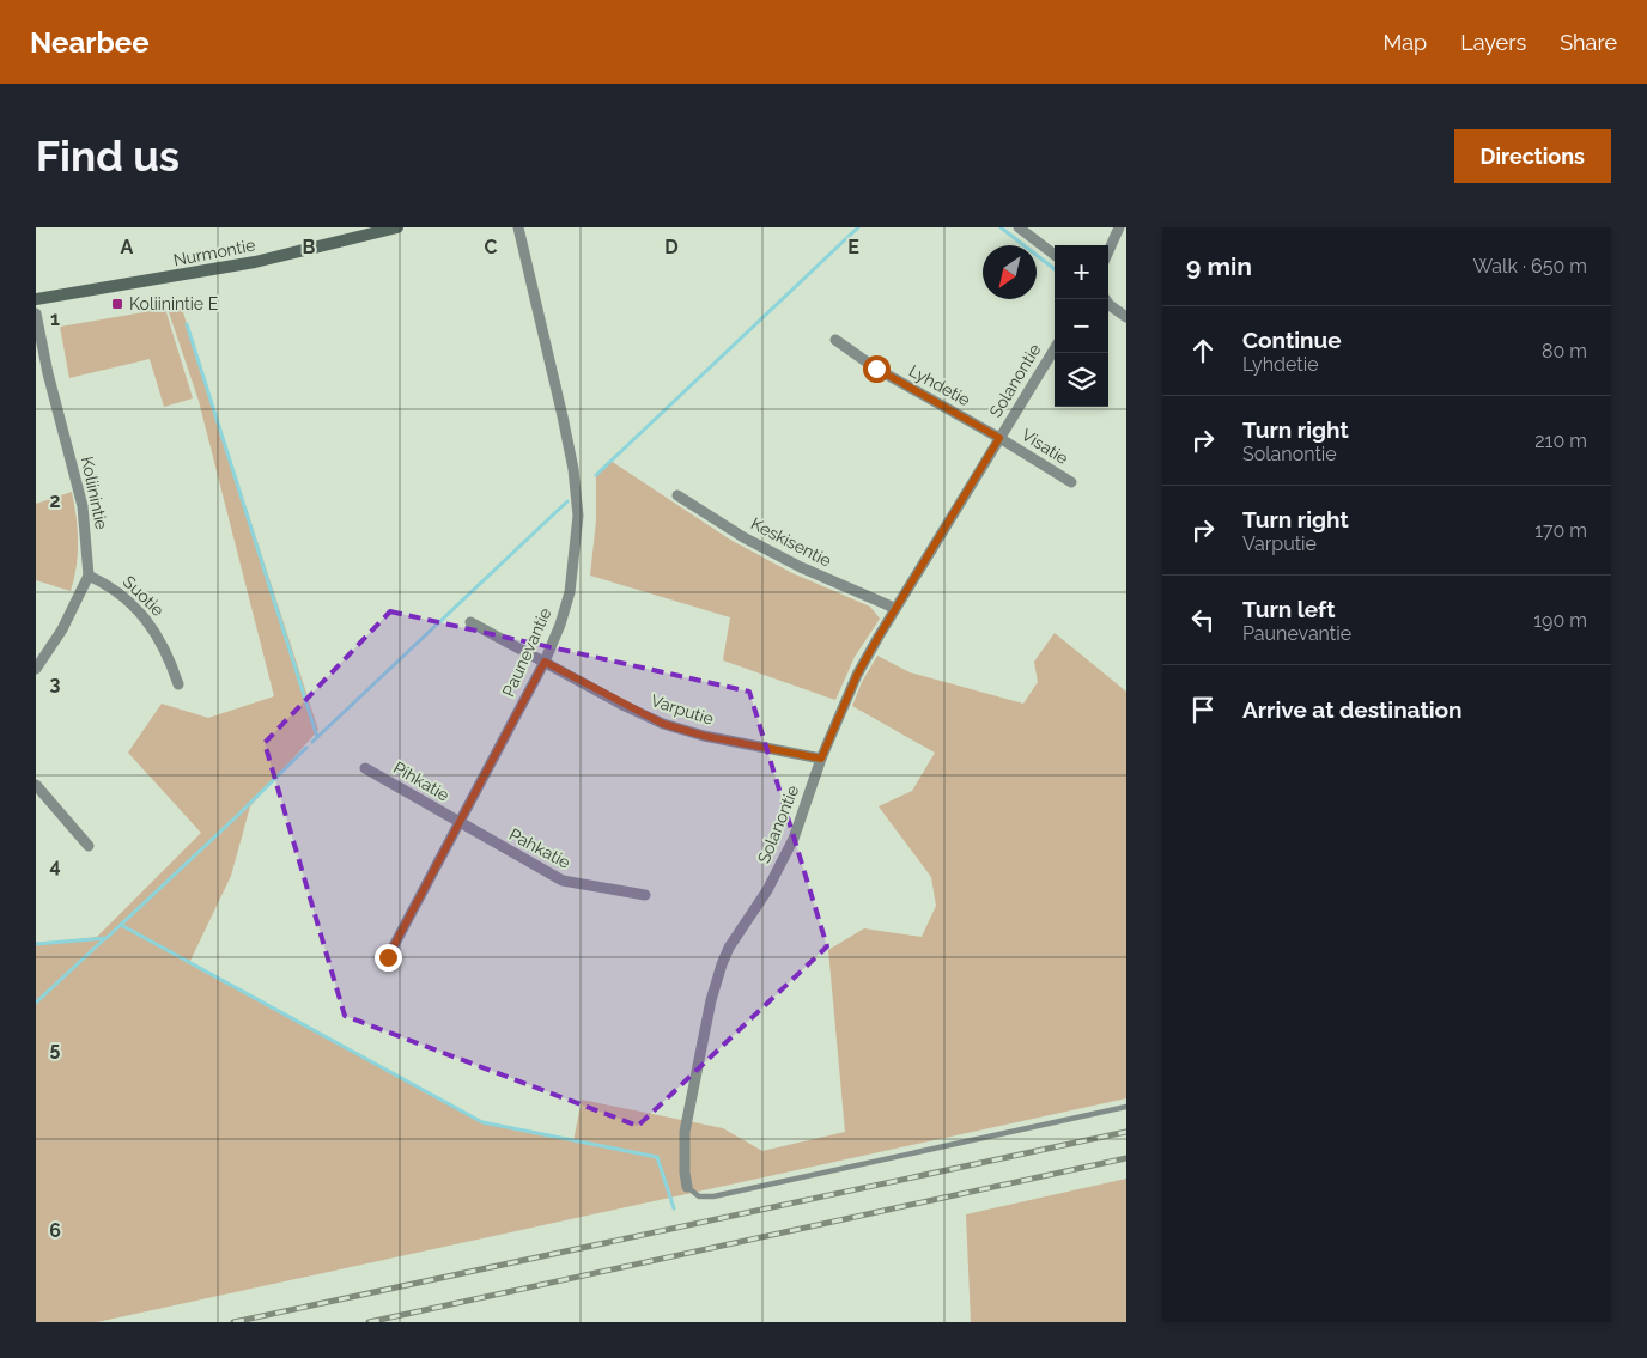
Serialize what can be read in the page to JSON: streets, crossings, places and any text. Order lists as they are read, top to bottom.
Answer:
{
  "streets": {
    "main road": ["Nurmontie"],
    "street": [
      "Solanontie",
      "Lyhdetie",
      "Visatie",
      "Koliinintie",
      "Keskisentie",
      "Suotie",
      "Paunevantie",
      "Varputie",
      "Pihkatie",
      "Pahkatie"
    ]
  },
  "crossings": [
    ["Solanontie", "Lyhdetie"],
    ["Solanontie", "Visatie"],
    ["Solanontie", "Keskisentie"],
    ["Solanontie", "Varputie"],
    ["Lyhdetie", "Visatie"],
    ["Koliinintie", "Suotie"],
    ["Paunevantie", "Varputie"],
    ["Paunevantie", "Pihkatie"],
    ["Paunevantie", "Pahkatie"],
    ["Pihkatie", "Pahkatie"]
  ],
  "places": {
    "transit": ["Koliinintie E"]
  },
  "north": "bottom left",
  "page": {
    "header": "Nearbee",
    "nav": ["Map", "Layers", "Share"],
    "buttons": "Directions",
    "title": "Find us",
    "heading": ["9 min", "Walk · 650 m"],
    "map_buttons": ["+", "−"],
    "list": [
      ["Continue", "Lyhdetie", "80 m"],
      ["Turn right", "Solanontie", "210 m"],
      ["Turn right", "Varputie", "170 m"],
      ["Turn left", "Paunevantie", "190 m"],
      "Arrive at destination"
    ]
  },
  "grid": {
    "columns": [
      "A",
      "B",
      "C",
      "D",
      "E"
    ],
    "rows": [
      "1",
      "2",
      "3",
      "4",
      "5",
      "6"
    ]
  }
}
